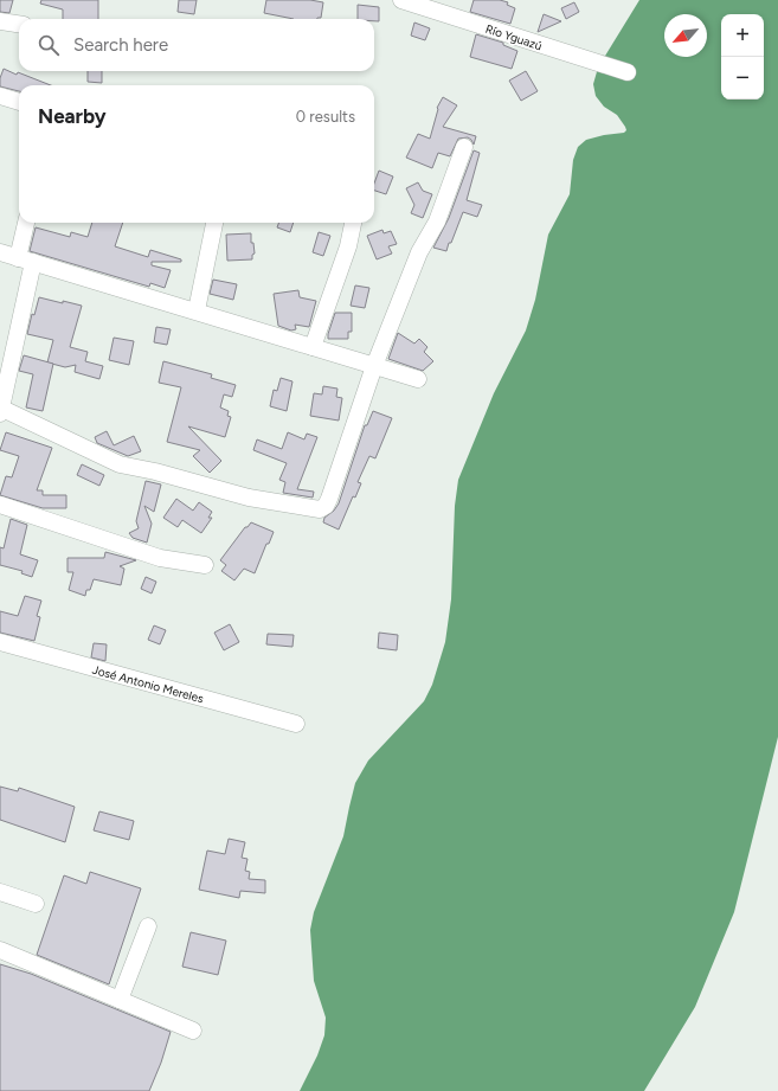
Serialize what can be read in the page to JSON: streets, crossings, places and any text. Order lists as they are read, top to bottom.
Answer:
{
  "streets": {
    "street": ["Río Yguazú", "José Antonio Mereles"]
  },
  "north": "bottom left",
  "page": {
    "map_buttons": ["+", "−"],
    "search": "Search here",
    "heading": ["Nearby", "0 results"]
  }
}
